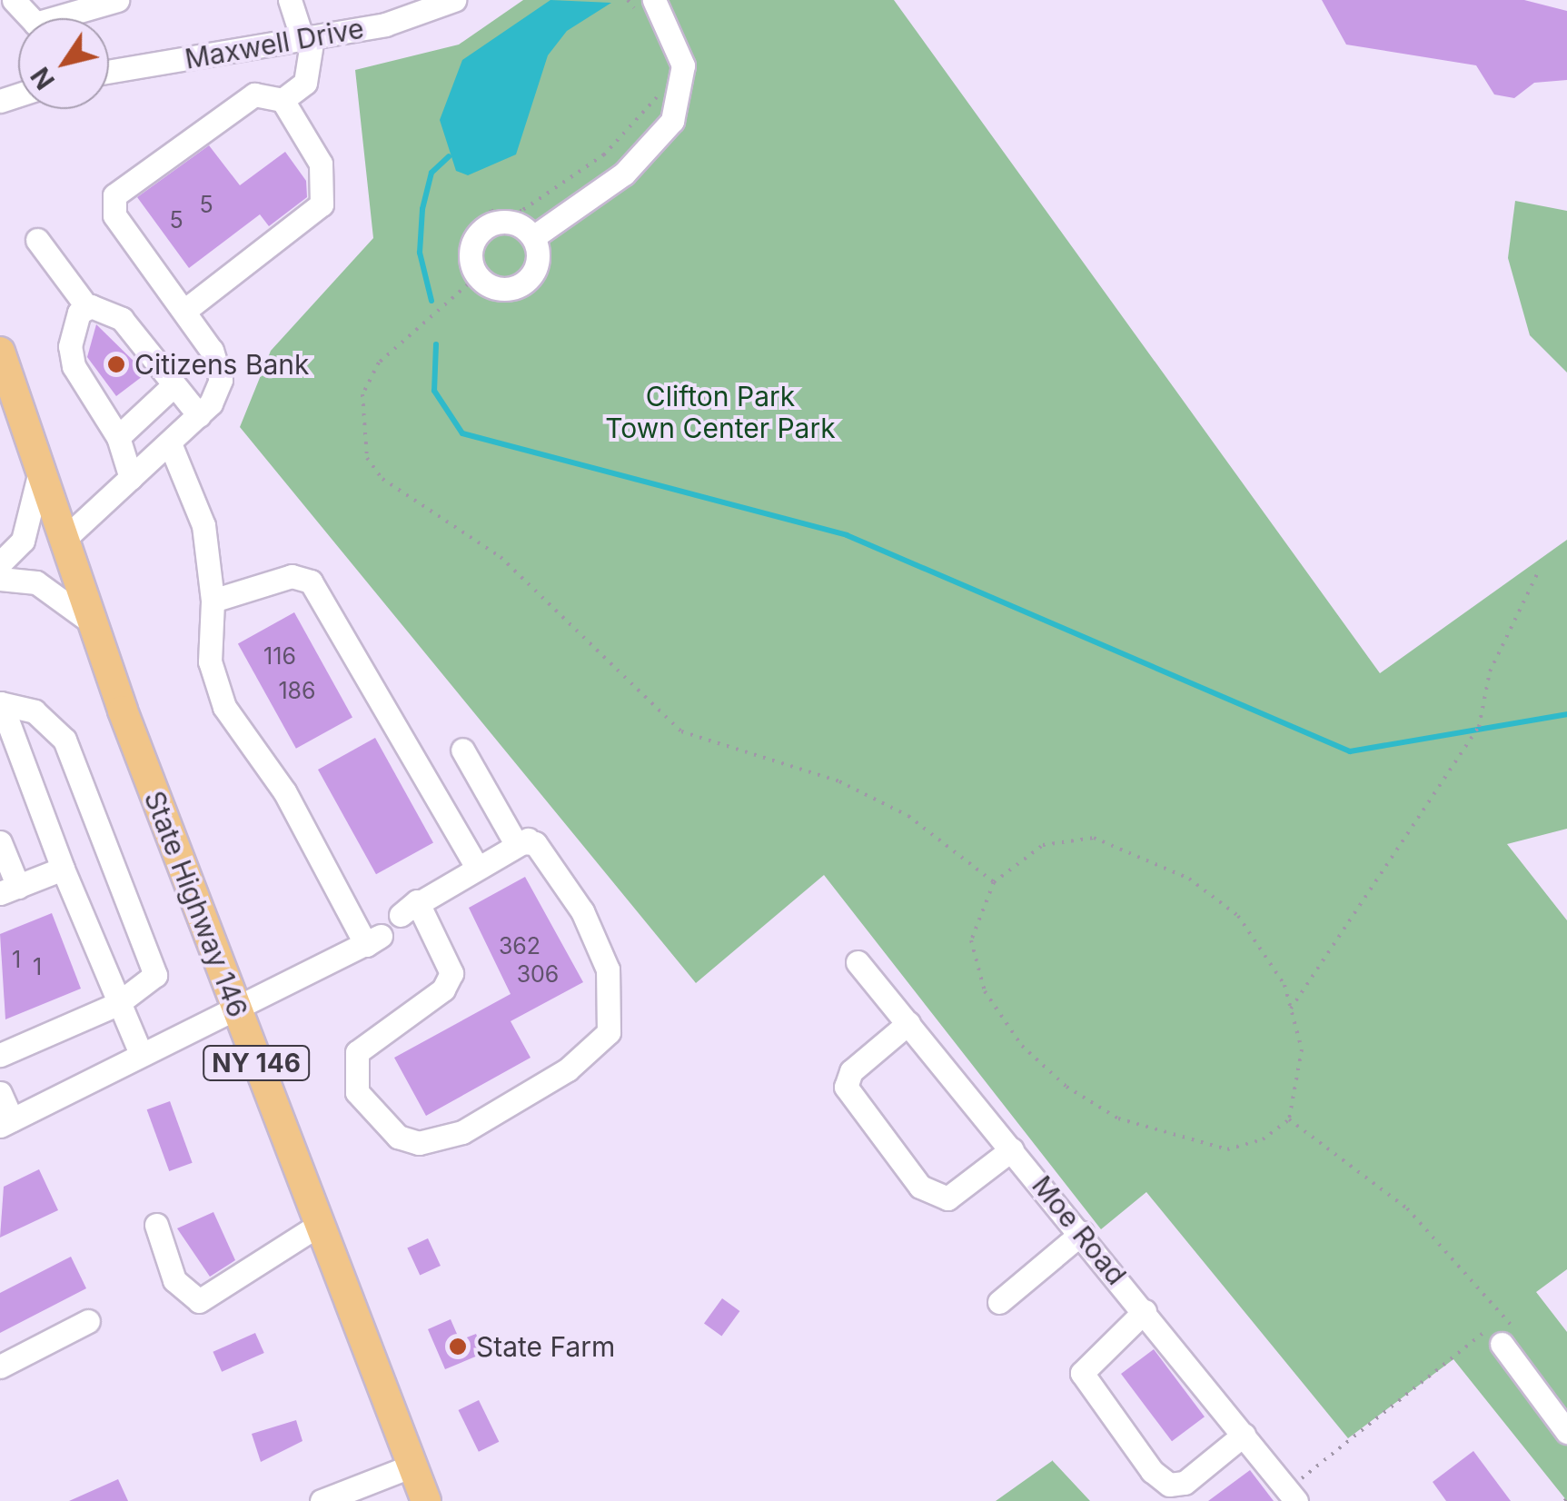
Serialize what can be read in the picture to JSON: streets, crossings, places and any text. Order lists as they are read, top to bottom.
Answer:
{
  "streets": {
    "main road": ["State Highway 146", "NY 146"],
    "street": ["Maxwell Drive", "Moe Road"]
  },
  "parks": ["Clifton Park Town Center Park"],
  "places": ["Citizens Bank", "State Farm"],
  "house_numbers": [
    "5",
    "5",
    "116",
    "186",
    "362",
    "1",
    "1",
    "306"
  ],
  "north": "bottom left"
}
